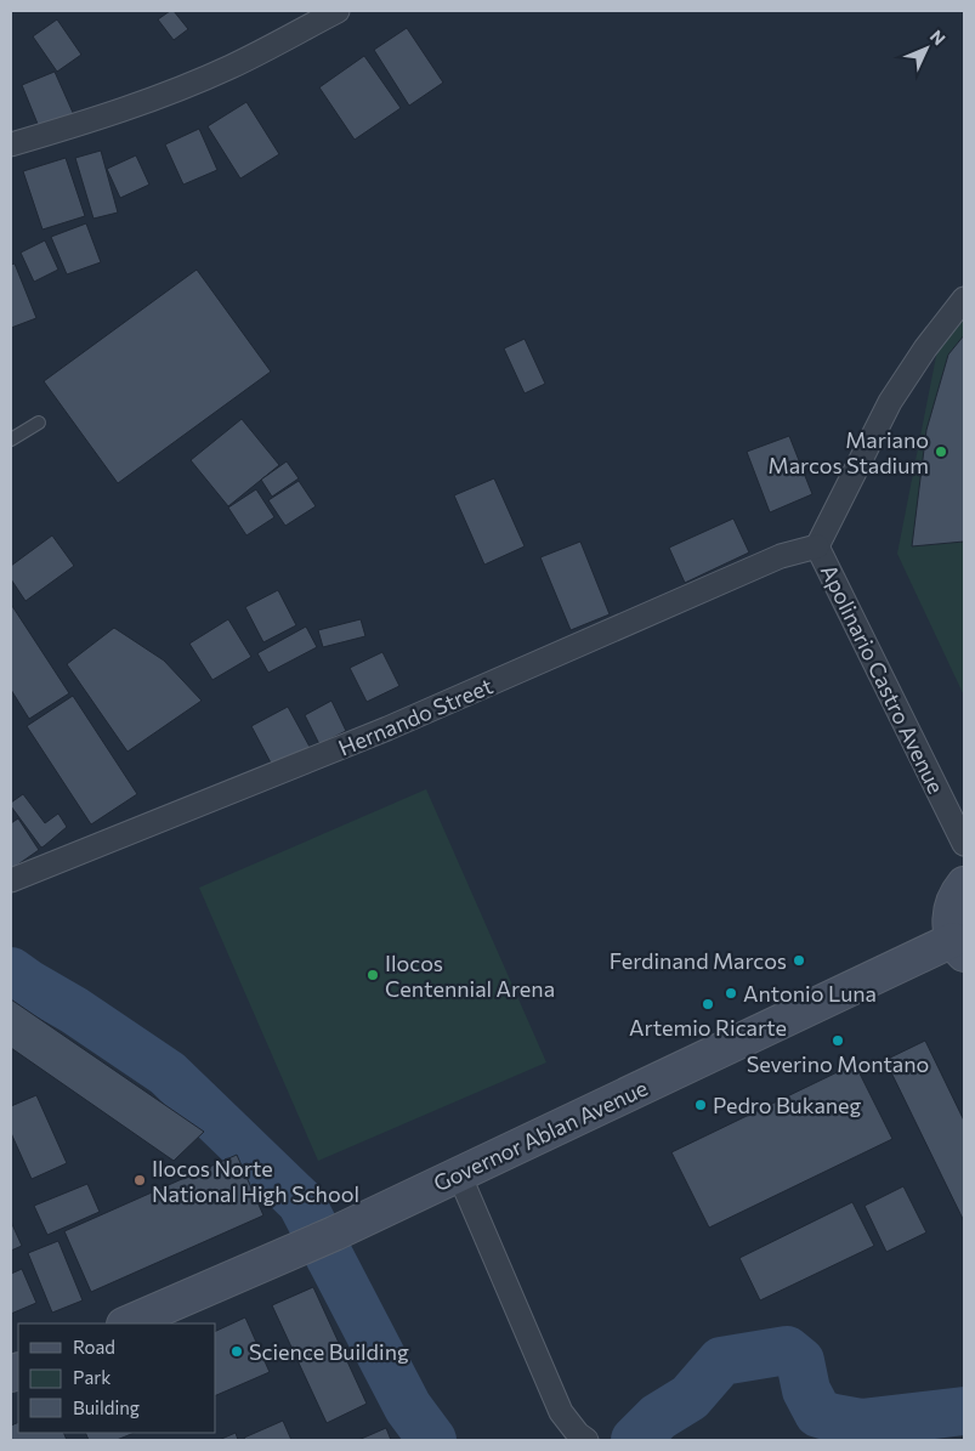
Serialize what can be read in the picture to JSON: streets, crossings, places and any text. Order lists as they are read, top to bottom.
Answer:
{
  "streets": {
    "main road": ["Governor Ablan Avenue"],
    "street": ["Apolinario Castro Avenue", "Hernando Street"]
  },
  "crossings": [
    ["Apolinario Castro Avenue", "Hernando Street"]
  ],
  "places": [
    "Mariano Marcos Stadium",
    "Ferdinand Marcos",
    "Ilocos Centennial Arena",
    "Antonio Luna",
    "Artemio Ricarte",
    "Severino Montano",
    "Pedro Bukaneg",
    "Ilocos Norte National High School",
    "Science Building"
  ],
  "legend": ["Road", "Park", "Building"],
  "north": "top right"
}
